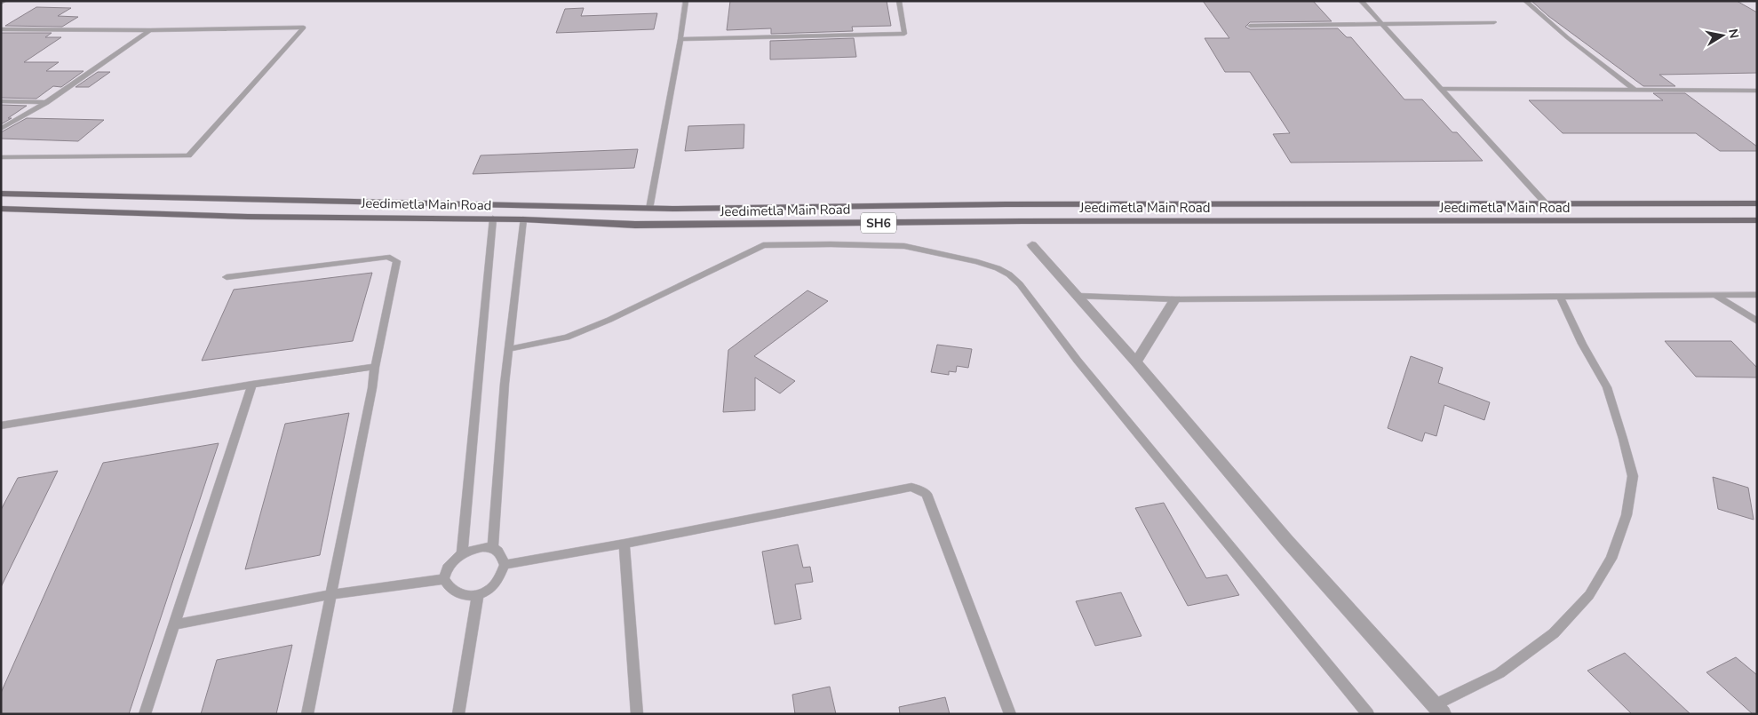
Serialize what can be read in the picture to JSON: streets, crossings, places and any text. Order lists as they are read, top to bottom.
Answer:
{
  "streets": {
    "main road": ["Jeedimetla Main Road", "SH6"]
  },
  "north": "right"
}
